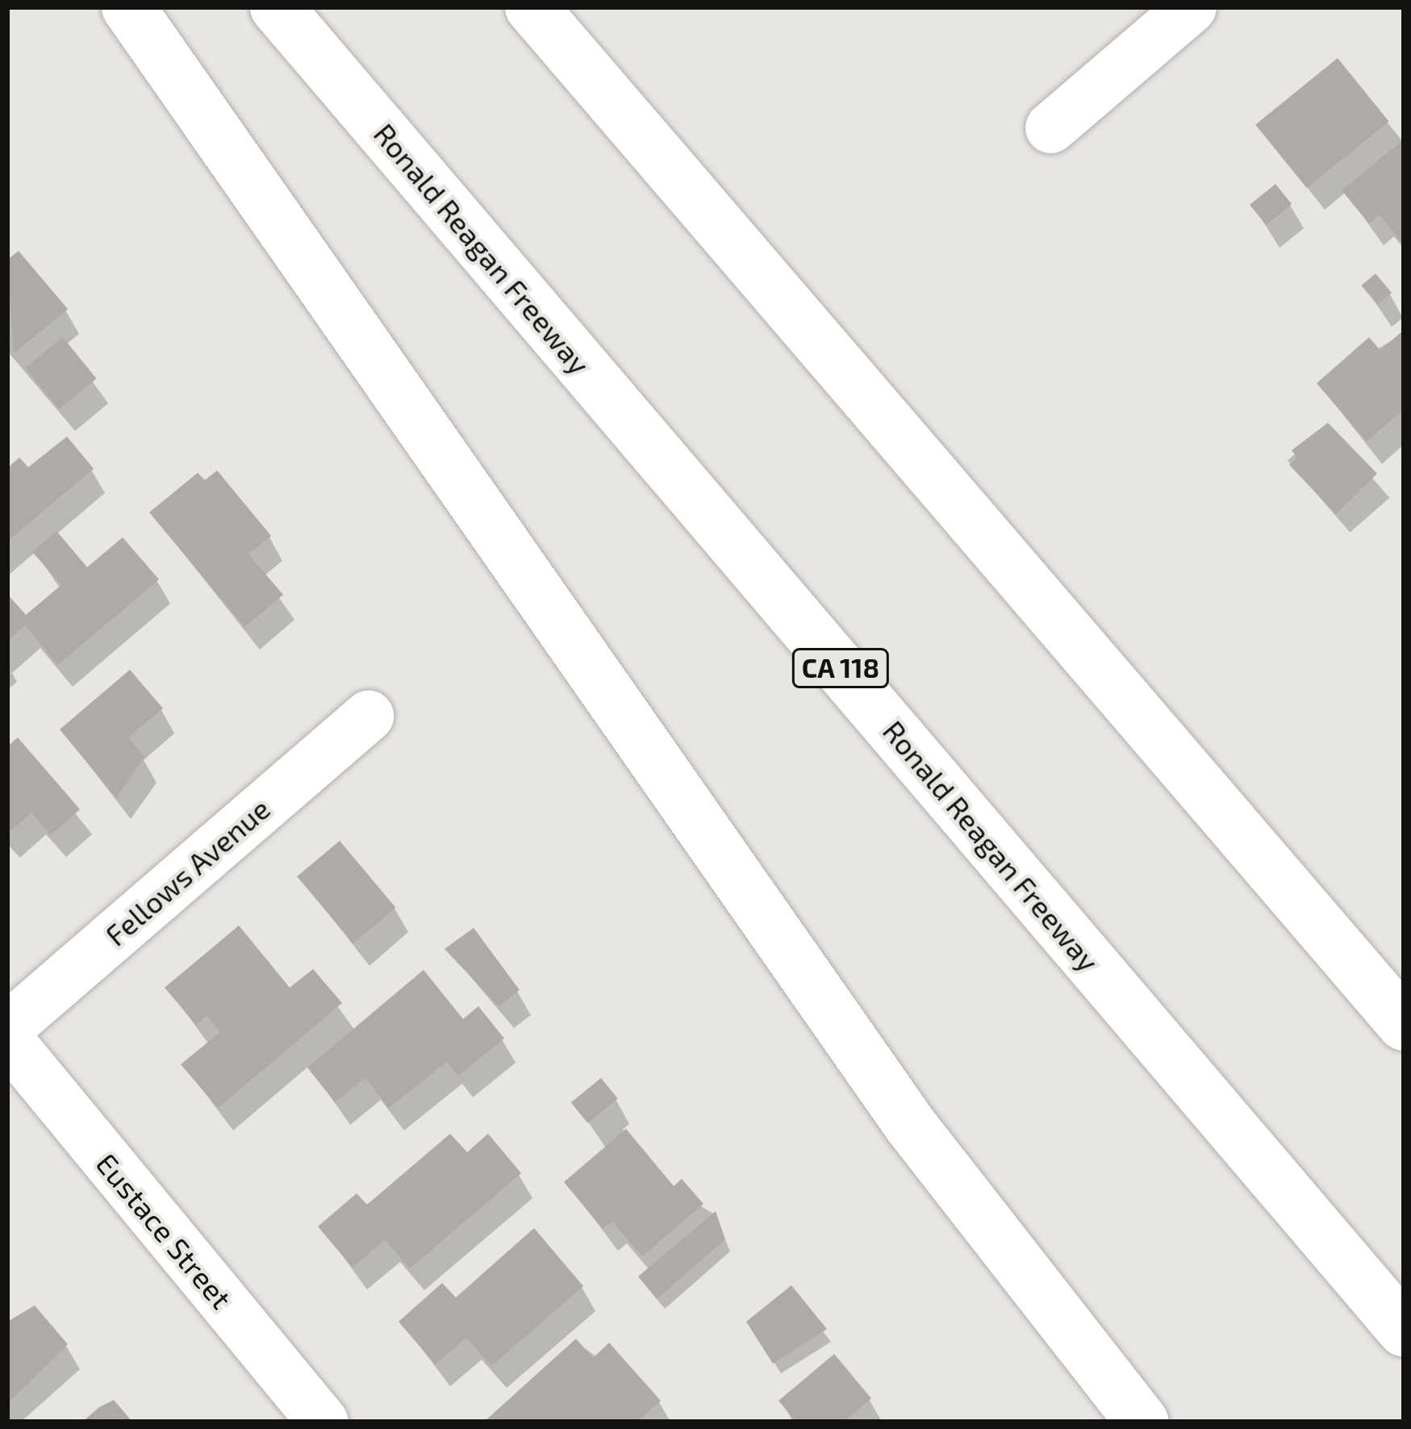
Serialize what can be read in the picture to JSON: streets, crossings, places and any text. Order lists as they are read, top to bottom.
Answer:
{
  "streets": {
    "highway": ["Ronald Reagan Freeway", "CA 118"],
    "street": ["Fellows Avenue", "Eustace Street"]
  }
}
